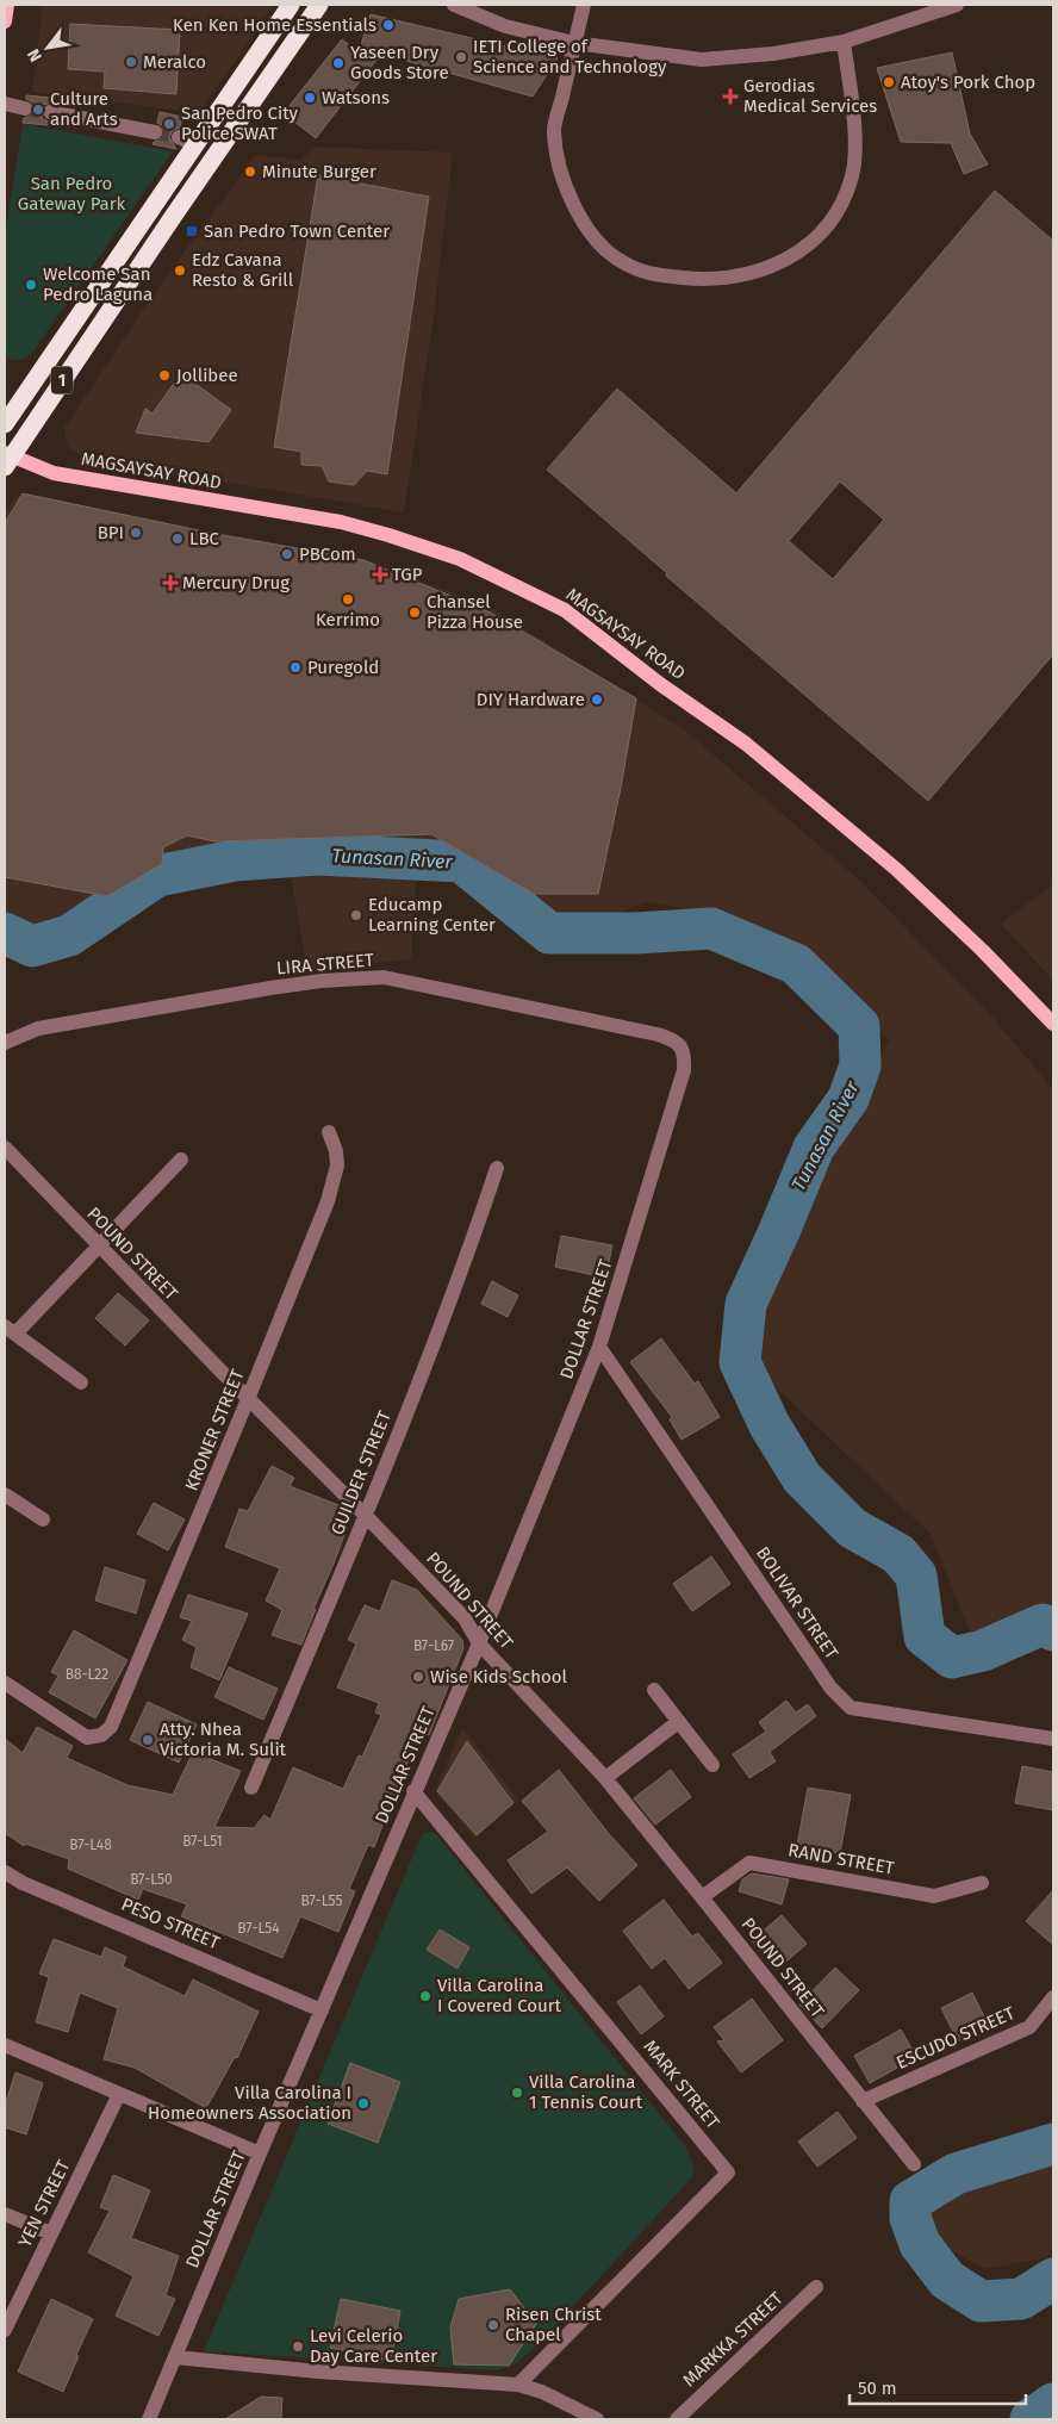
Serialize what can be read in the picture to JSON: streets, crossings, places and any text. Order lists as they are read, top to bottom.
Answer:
{
  "streets": {
    "highway": ["1"],
    "main road": ["MAGSAYSAY ROAD"],
    "street": [
      "LIRA STREET",
      "POUND STREET",
      "DOLLAR STREET",
      "KRONER STREET",
      "GUILDER STREET",
      "BOLIVAR STREET",
      "RAND STREET",
      "PESO STREET",
      "ESCUDO STREET",
      "MARK STREET",
      "YEN STREET",
      "MARKKA STREET"
    ]
  },
  "crossings": [
    ["1", "MAGSAYSAY ROAD"],
    ["LIRA STREET", "DOLLAR STREET"],
    ["POUND STREET", "DOLLAR STREET"],
    ["POUND STREET", "KRONER STREET"],
    ["POUND STREET", "GUILDER STREET"],
    ["POUND STREET", "RAND STREET"],
    ["POUND STREET", "ESCUDO STREET"],
    ["DOLLAR STREET", "BOLIVAR STREET"],
    ["DOLLAR STREET", "PESO STREET"],
    ["DOLLAR STREET", "MARK STREET"]
  ],
  "water": ["Tunasan River"],
  "parks": ["San Pedro Gateway Park"],
  "places": {
    "other": [
      "Ken Ken Home Essentials",
      "IETI College of Science and Technology",
      "Meralco",
      "Yaseen Dry Goods Store",
      "Atoy's Pork Chop",
      "Watsons",
      "Culture and Arts",
      "San Pedro City Police SWAT",
      "Minute Burger",
      "Edz Cavana Resto & Grill",
      "Welcome San Pedro Laguna",
      "Jollibee",
      "BPI",
      "LBC",
      "PBCom",
      "Kerrimo",
      "Chansel Pizza House",
      "Puregold",
      "DIY Hardware",
      "Educamp Learning Center",
      "Wise Kids School",
      "Atty. Nhea Victoria M. Sulit",
      "Villa Carolina I Covered Court",
      "Villa Carolina 1 Tennis Court",
      "Villa Carolina I Homeowners Association",
      "Risen Christ Chapel",
      "Levi Celerio Day Care Center"
    ],
    "health": ["Gerodias Medical Services", "TGP", "Mercury Drug"],
    "transit": ["San Pedro Town Center"]
  },
  "house_numbers": [
    "B7-L67",
    "B8-L22",
    "B7-L51",
    "B7-L48",
    "B7-L50",
    "B7-L55",
    "B7-L54"
  ],
  "scale_bar": "50 m",
  "north": "bottom left"
}
